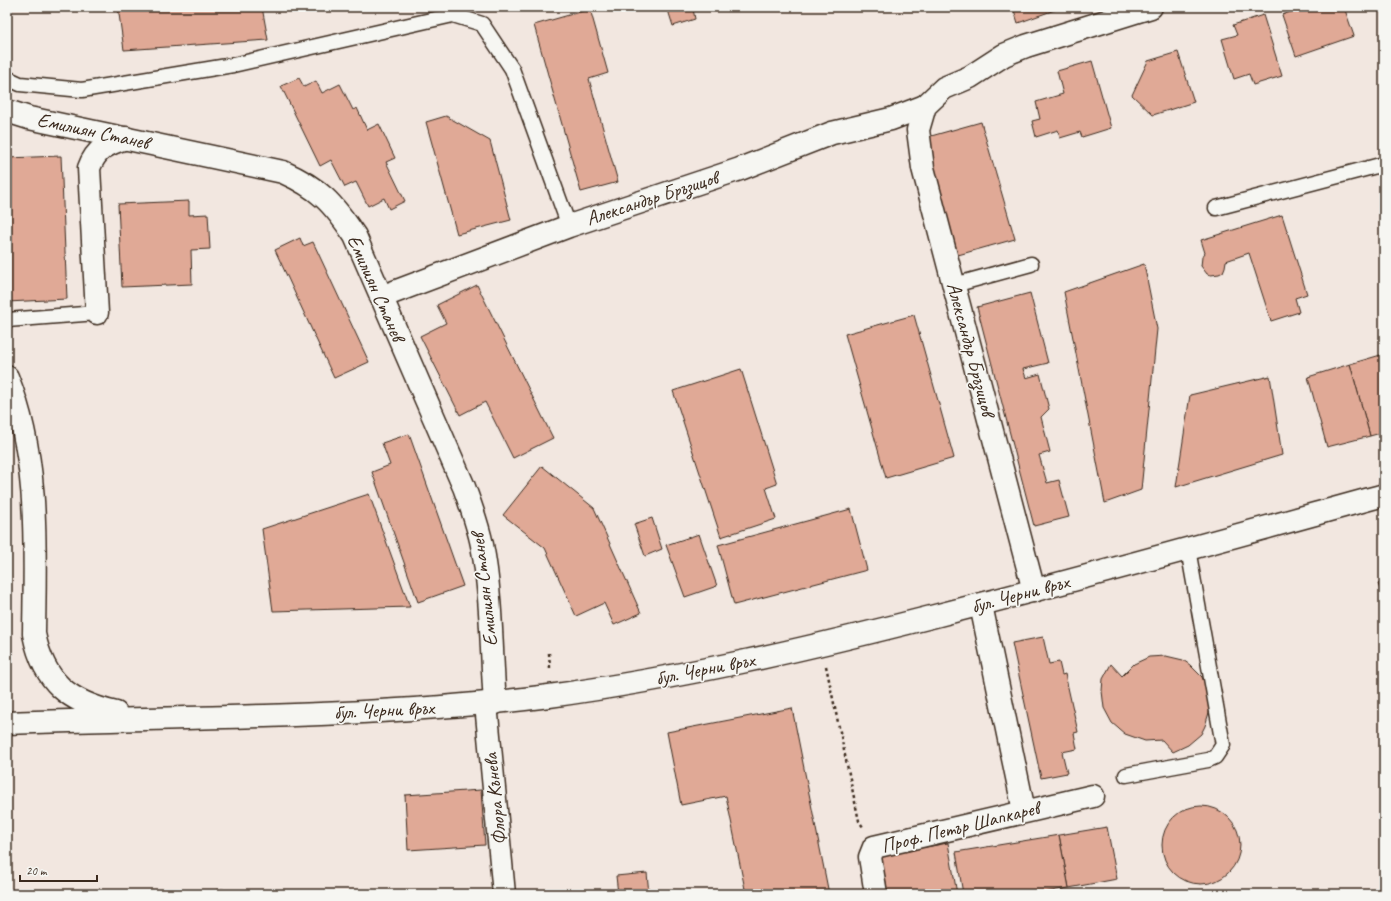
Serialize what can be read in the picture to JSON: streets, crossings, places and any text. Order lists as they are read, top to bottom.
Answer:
{
  "streets": {
    "street": [
      "Емилиян Станев",
      "Александър Бръзицов",
      "бул. Черни връх",
      "Флора Кънева",
      "Проф. Петър Шапкарев"
    ]
  },
  "crossings": [
    ["Емилиян Станев", "Александър Бръзицов"],
    ["Емилиян Станев", "бул. Черни връх"],
    ["Емилиян Станев", "Флора Кънева"],
    ["Александър Бръзицов", "бул. Черни връх"],
    ["бул. Черни връх", "Флора Кънева"]
  ],
  "scale_bar": "20 m"
}
